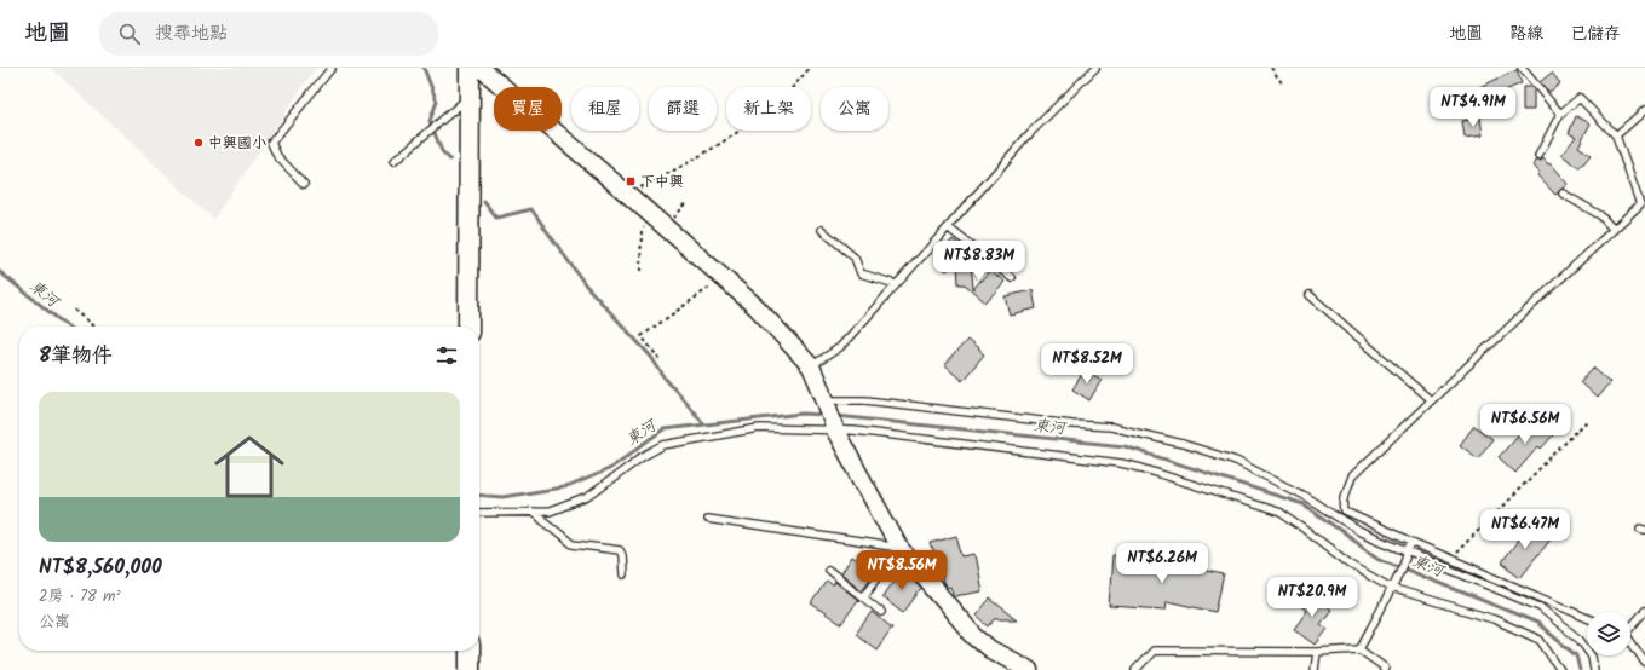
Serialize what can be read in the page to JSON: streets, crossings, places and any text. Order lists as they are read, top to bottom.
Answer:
{
  "water": ["東河"],
  "places": {
    "other": ["中興國小"],
    "transit": ["下中興"]
  },
  "page": {
    "header": "地圖",
    "search": "搜尋地點",
    "nav": ["地圖", "路線", "已儲存"],
    "price": [
      "NT$4.91M",
      "NT$8.83M",
      "NT$8.52M",
      "NT$6.56M",
      "NT$6.47M",
      "NT$6.26M",
      "NT$8.56M",
      "NT$20.9M"
    ],
    "chip": [
      "買屋",
      "租屋",
      "篩選",
      "新上架",
      "公寓"
    ],
    "heading": "8筆物件",
    "list": [
      {
        "name": "NT$8,560,000",
        "note": "2房 · 78 m² · 公寓"
      }
    ]
  }
}
